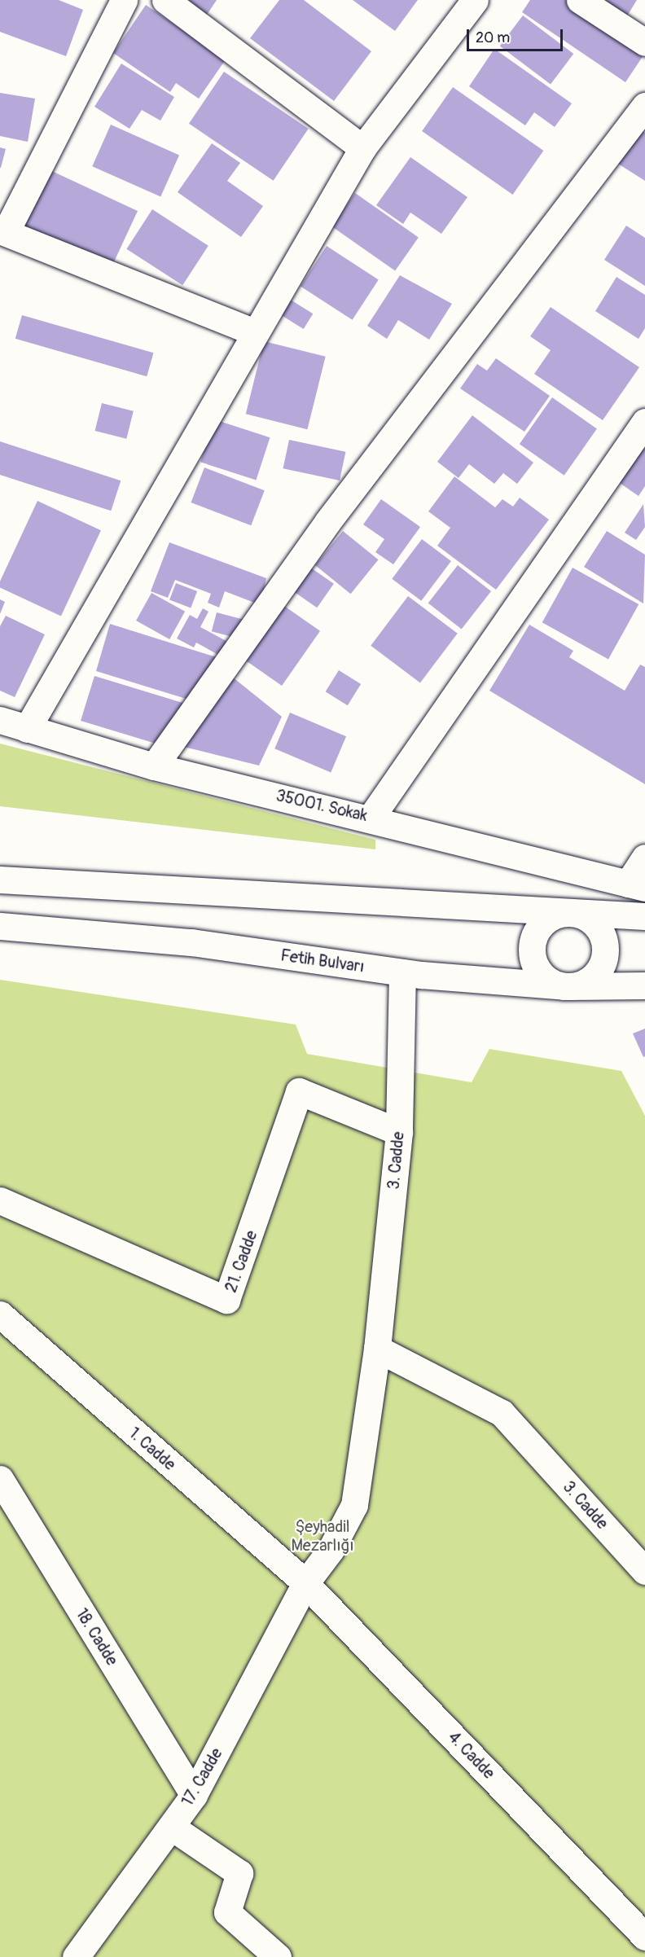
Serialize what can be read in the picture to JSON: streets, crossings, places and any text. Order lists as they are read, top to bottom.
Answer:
{
  "streets": {
    "street": [
      "35001. Sokak",
      "Fetih Bulvarı",
      "3. Cadde",
      "21. Cadde",
      "1. Cadde",
      "18. Cadde",
      "4. Cadde",
      "17. Cadde"
    ]
  },
  "crossings": [
    ["Fetih Bulvarı", "3. Cadde"],
    ["3. Cadde", "21. Cadde"],
    ["3. Cadde", "1. Cadde"],
    ["3. Cadde", "4. Cadde"],
    ["3. Cadde", "17. Cadde"],
    ["1. Cadde", "4. Cadde"],
    ["1. Cadde", "17. Cadde"],
    ["18. Cadde", "17. Cadde"],
    ["4. Cadde", "17. Cadde"]
  ],
  "parks": ["Şeyhadil Mezarlığı"],
  "scale_bar": "20 m"
}
